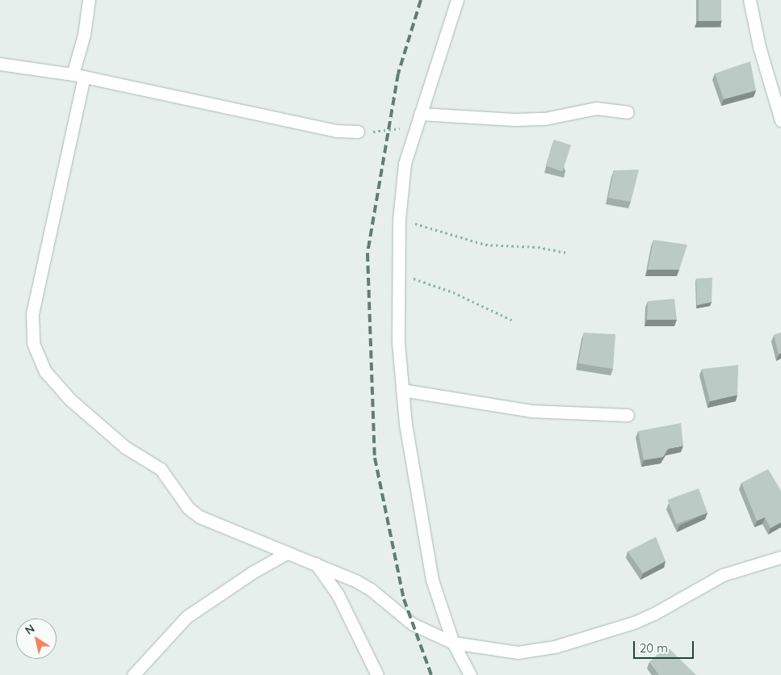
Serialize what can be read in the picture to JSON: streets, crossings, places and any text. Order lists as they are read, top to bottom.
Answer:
{
  "scale_bar": "20 m",
  "north": "top left"
}
